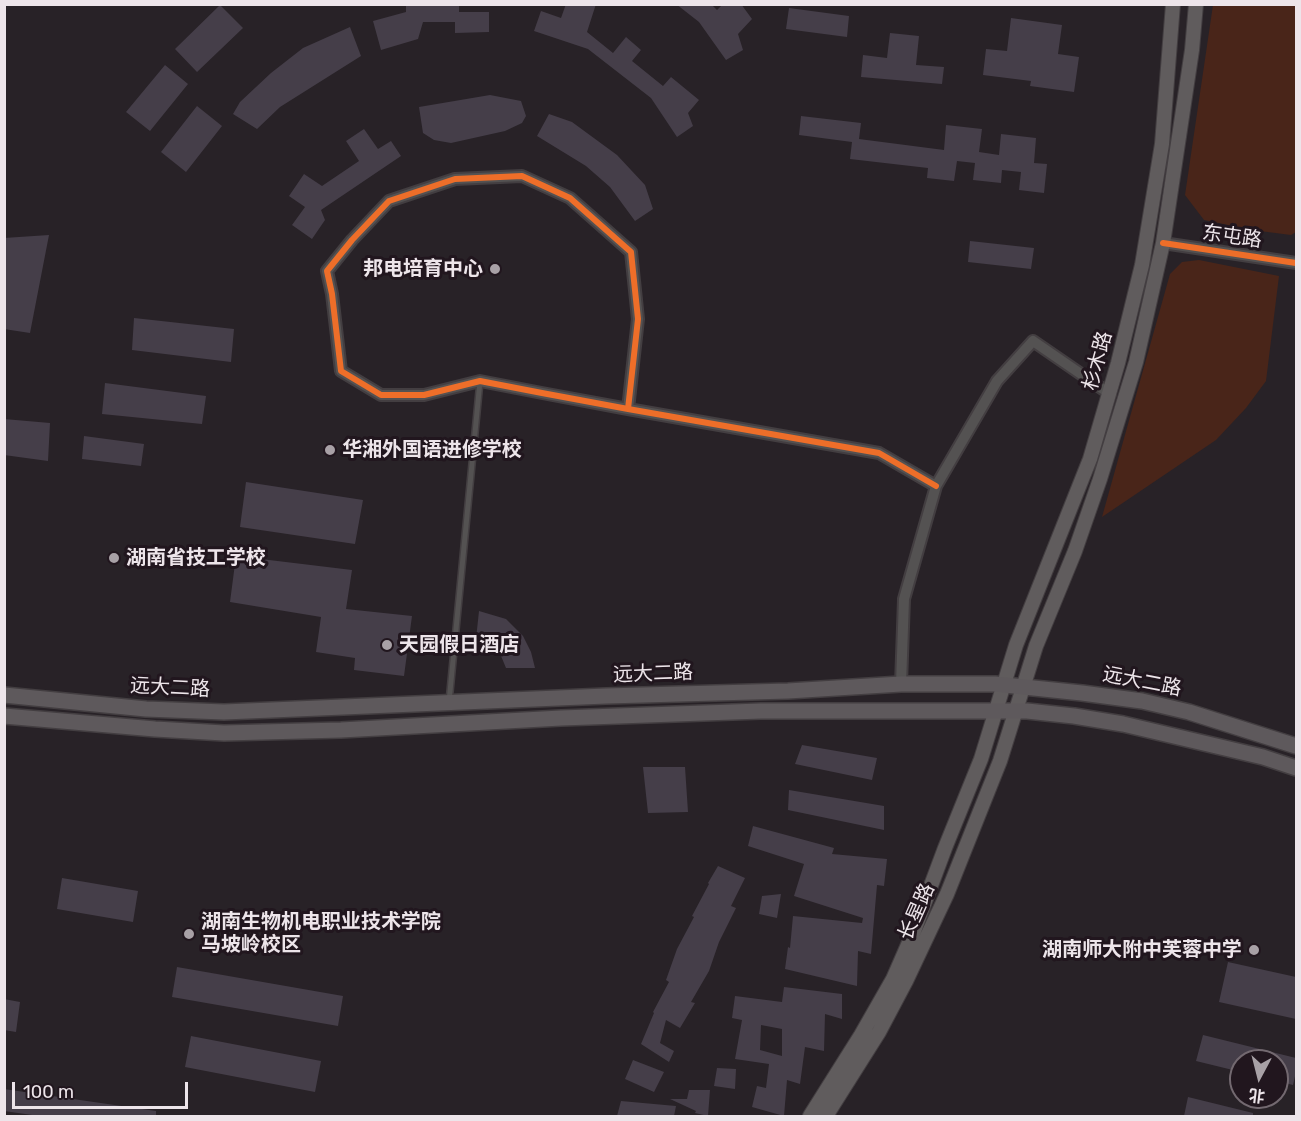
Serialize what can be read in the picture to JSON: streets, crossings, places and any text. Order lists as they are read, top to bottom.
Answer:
{
  "streets": {
    "main road": ["杉木路", "远大二路", "长星路"],
    "street": ["东屯路"]
  },
  "crossings": [
    ["东屯路", "杉木路"],
    ["杉木路", "远大二路"],
    ["杉木路", "长星路"],
    ["远大二路", "长星路"]
  ],
  "places": [
    "邦电培育中心",
    "华湘外国语进修学校",
    "湖南省技工学校",
    "天园假日酒店",
    "湖南生物机电职业技术学院 马坡岭校区",
    "湖南师大附中芙蓉中学"
  ],
  "scale_bar": "100 m",
  "north": "bottom"
}
